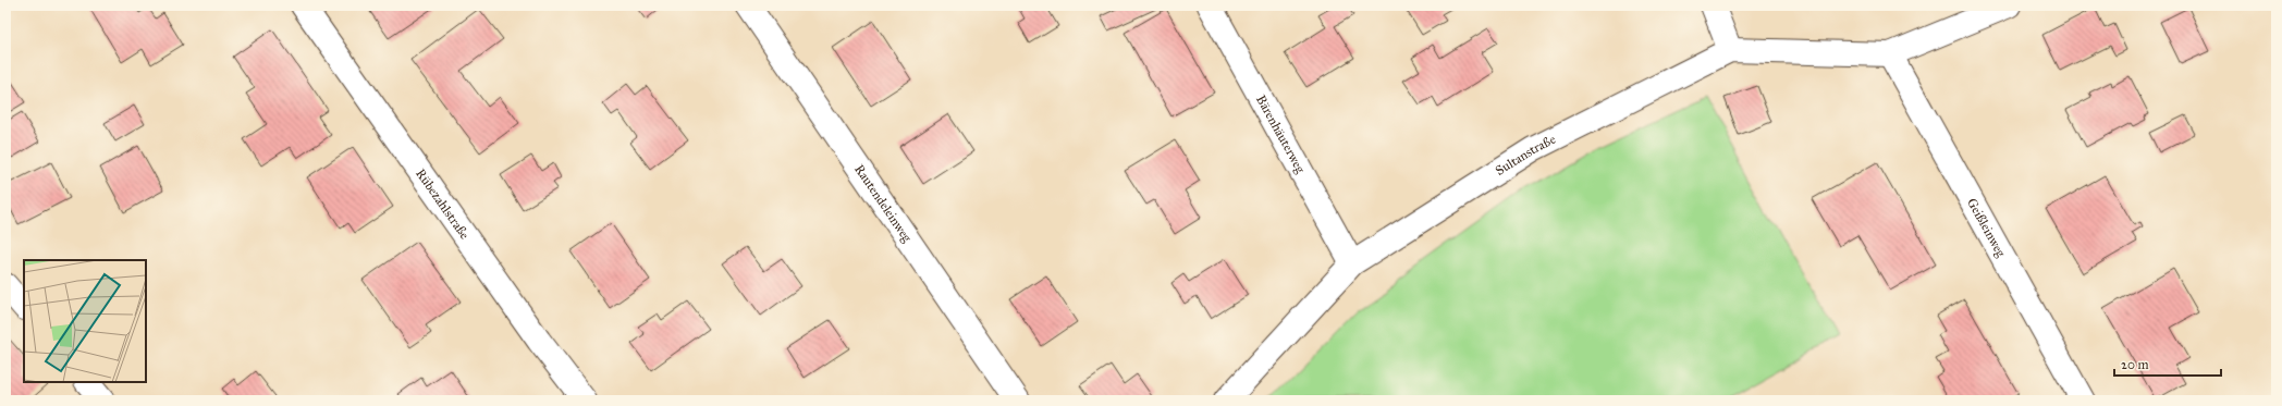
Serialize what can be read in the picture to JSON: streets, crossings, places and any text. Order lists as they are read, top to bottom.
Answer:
{
  "streets": {
    "street": [
      "Bärenhäuterweg",
      "Sultanstraße",
      "Rautendeleinweg",
      "Rübezahlstraße",
      "Geißleinweg"
    ]
  },
  "crossings": [
    ["Bärenhäuterweg", "Sultanstraße"],
    ["Sultanstraße", "Geißleinweg"]
  ],
  "scale_bar": "20 m"
}
